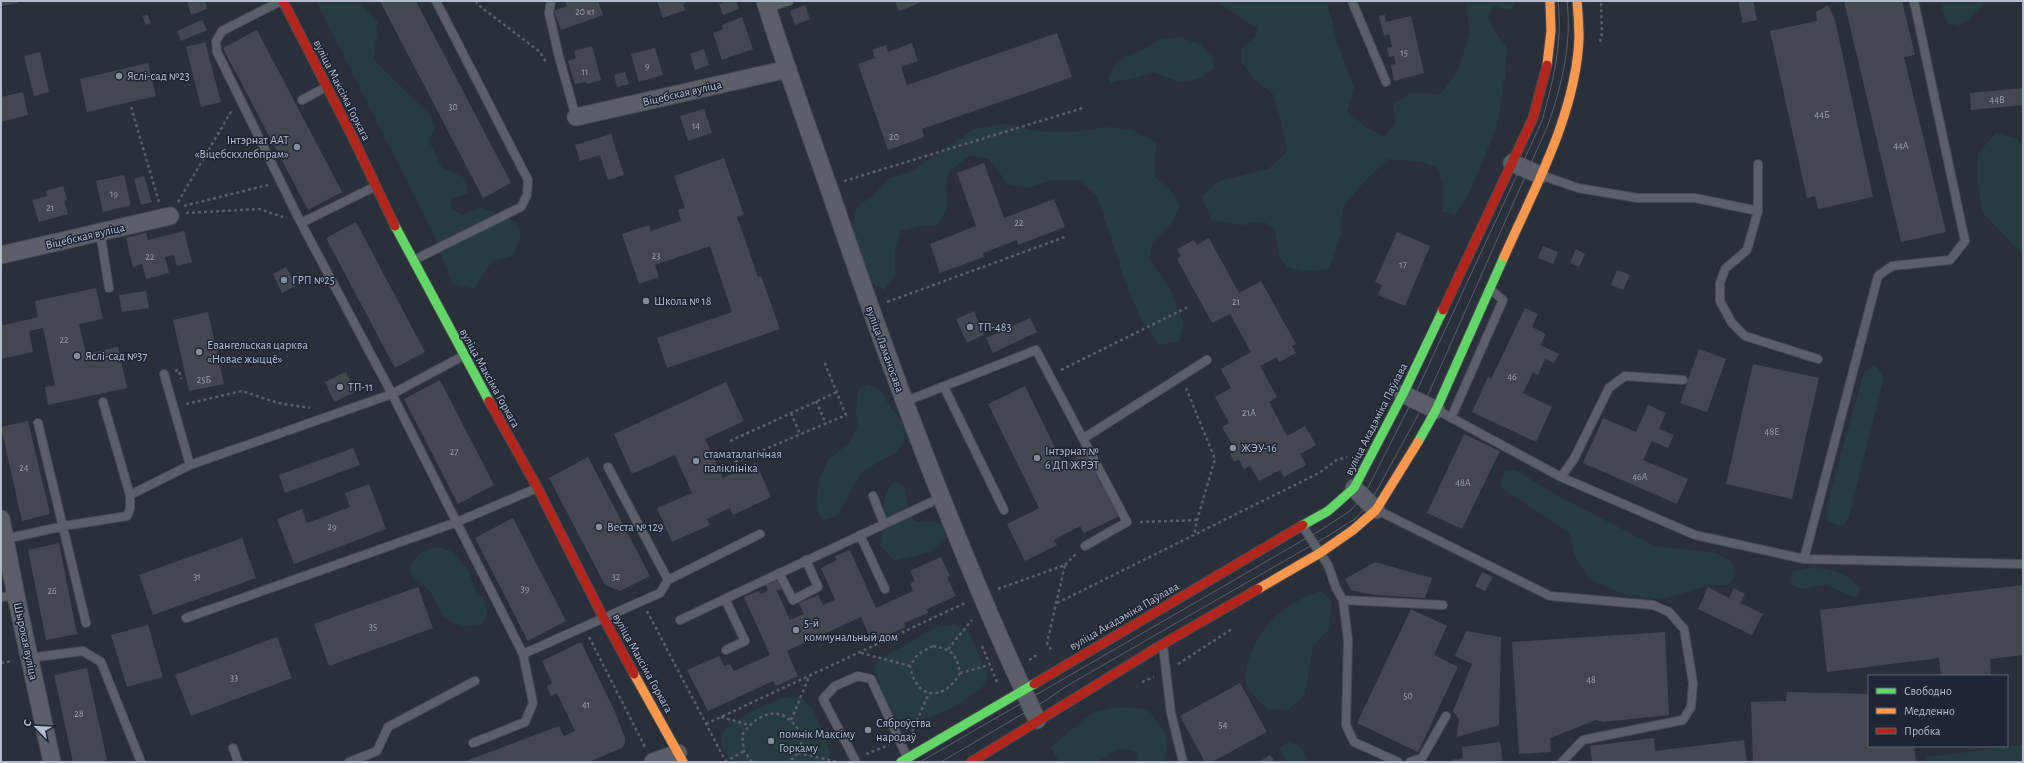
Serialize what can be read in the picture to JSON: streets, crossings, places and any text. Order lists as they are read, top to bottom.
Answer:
{
  "streets": {
    "main road": ["вуліца Максіма Горкага", "вуліца Акадэміка Паўлава"],
    "street": ["Віцебская вуліца", "вуліца Ламаносава", "Шырокая вуліца"]
  },
  "crossings": [
    ["Віцебская вуліца", "вуліца Ламаносава"],
    ["вуліца Ламаносава", "вуліца Акадэміка Паўлава"]
  ],
  "places": [
    "Яслі-сад №23",
    "Інтэрнат ААТ «Віцебскхлебпрам»",
    "ГРП №25",
    "Школа № 18",
    "ТП-483",
    "Евангельская царква «Новае жыццё»",
    "Яслі-сад №37",
    "ТП-11",
    "ЖЭУ-16",
    "Інтэрнат № 6 ДП ЖРЭТ",
    "стаматалагічная паліклініка",
    "Веста № 129",
    "5-й коммунальный дом",
    "Сяброўства народаў",
    "помнік Максіму Горкаму"
  ],
  "house_numbers": [
    "20 к1",
    "15",
    "9",
    "11",
    "44В",
    "30",
    "44Б",
    "14",
    "20",
    "44А",
    "19",
    "21",
    "22",
    "23",
    "22",
    "17",
    "21",
    "22",
    "46",
    "25Б",
    "21А",
    "48Е",
    "27",
    "24",
    "46А",
    "48А",
    "29",
    "31",
    "32",
    "39",
    "26",
    "35",
    "33",
    "48",
    "50",
    "41",
    "28",
    "54"
  ],
  "legend": ["Свободно", "Медленно", "Пробка"],
  "north": "top left"
}
